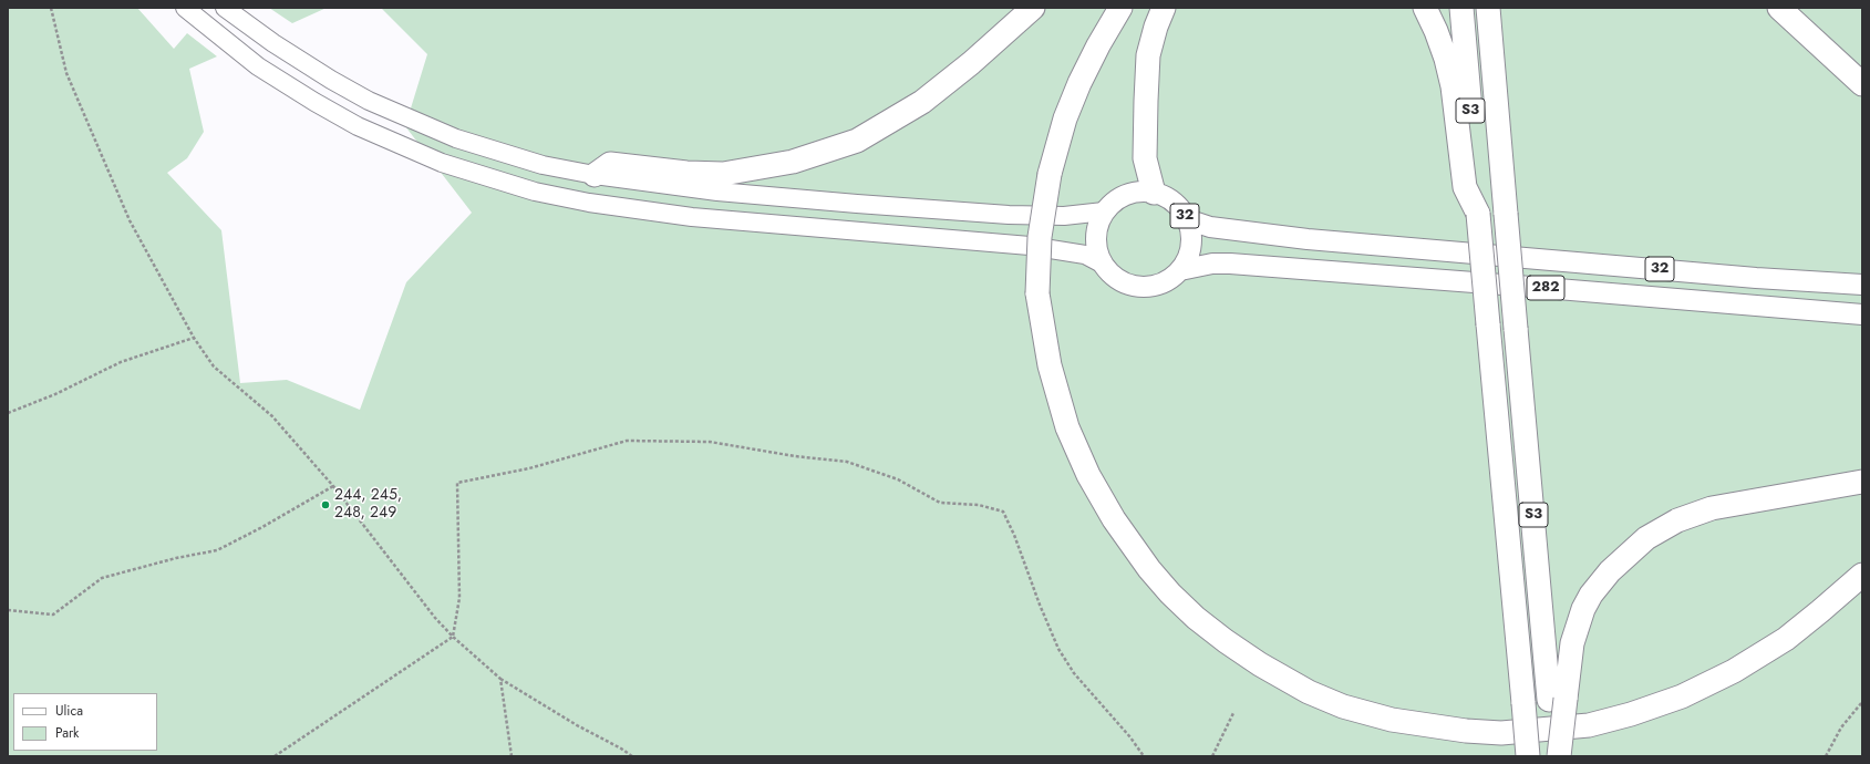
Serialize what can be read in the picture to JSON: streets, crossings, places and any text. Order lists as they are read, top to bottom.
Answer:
{
  "streets": {
    "highway": ["S3"],
    "main road": ["32", "282"]
  },
  "crossings": [
    ["32", "282"]
  ],
  "places": ["244, 245, 248, 249"],
  "legend": ["Ulica", "Park"]
}
